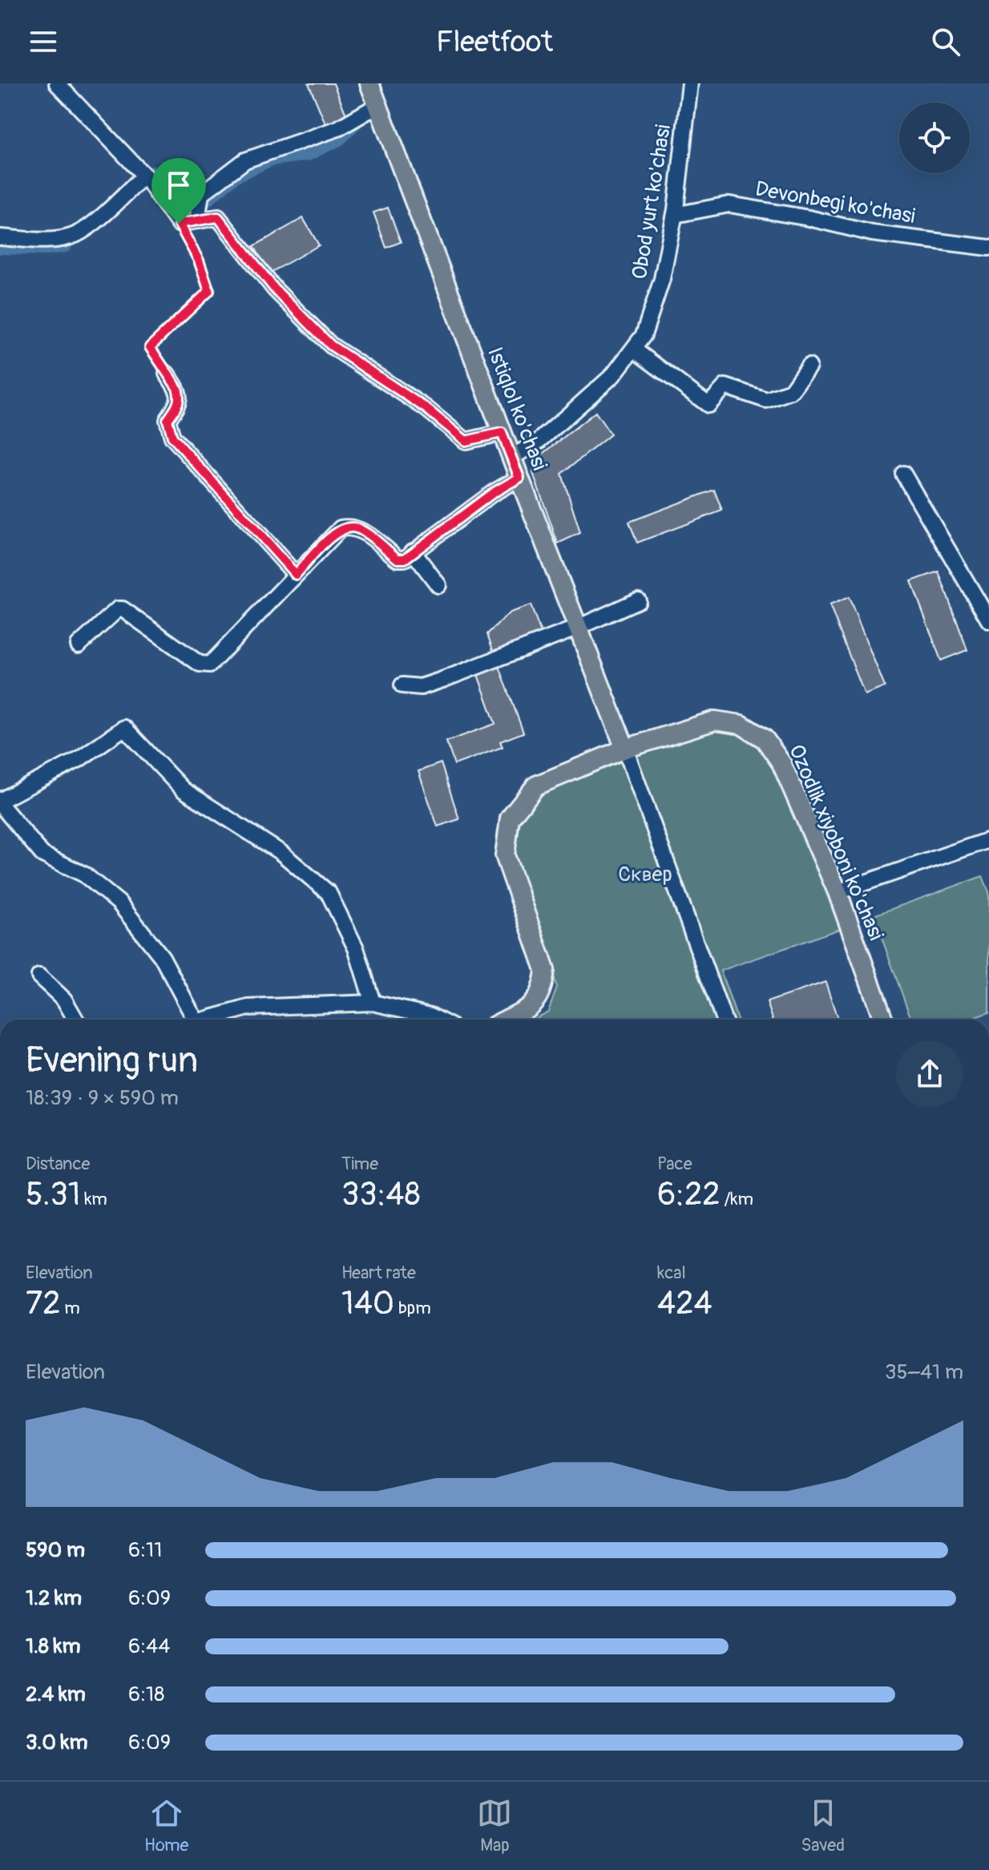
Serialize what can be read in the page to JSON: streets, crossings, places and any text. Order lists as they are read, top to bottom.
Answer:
{
  "streets": {
    "main road": ["Istiqlol ko'chasi", "Ozodlik xiyoboni ko'chasi"],
    "street": ["Obod yurt ko'chasi", "Devonbegi ko'chasi"]
  },
  "crossings": [
    ["Obod yurt ko'chasi", "Devonbegi ko'chasi"],
    ["Obod yurt ko'chasi", "Istiqlol ko'chasi"],
    ["Istiqlol ko'chasi", "Ozodlik xiyoboni ko'chasi"]
  ],
  "parks": ["Сквер"],
  "page": {
    "header": "Fleetfoot",
    "heading": ["Evening run", "18:39 · 9 × 590 m"],
    "stats": [
      ["Distance", "5.31 km"],
      ["Time", "33:48"],
      ["Pace", "6:22 /km"],
      ["Elevation", "72 m"],
      ["Heart rate", "140 bpm"],
      ["kcal", "424"]
    ],
    "chart": ["Elevation", "35–41 m"],
    "list": [
      {
        "name": "590 m",
        "note": "6:11"
      },
      {
        "name": "1.2 km",
        "note": "6:09"
      },
      {
        "name": "1.8 km",
        "note": "6:44"
      },
      {
        "name": "2.4 km",
        "note": "6:18"
      },
      {
        "name": "3.0 km",
        "note": "6:09"
      }
    ],
    "tabs": ["Home", "Map", "Saved"]
  }
}
